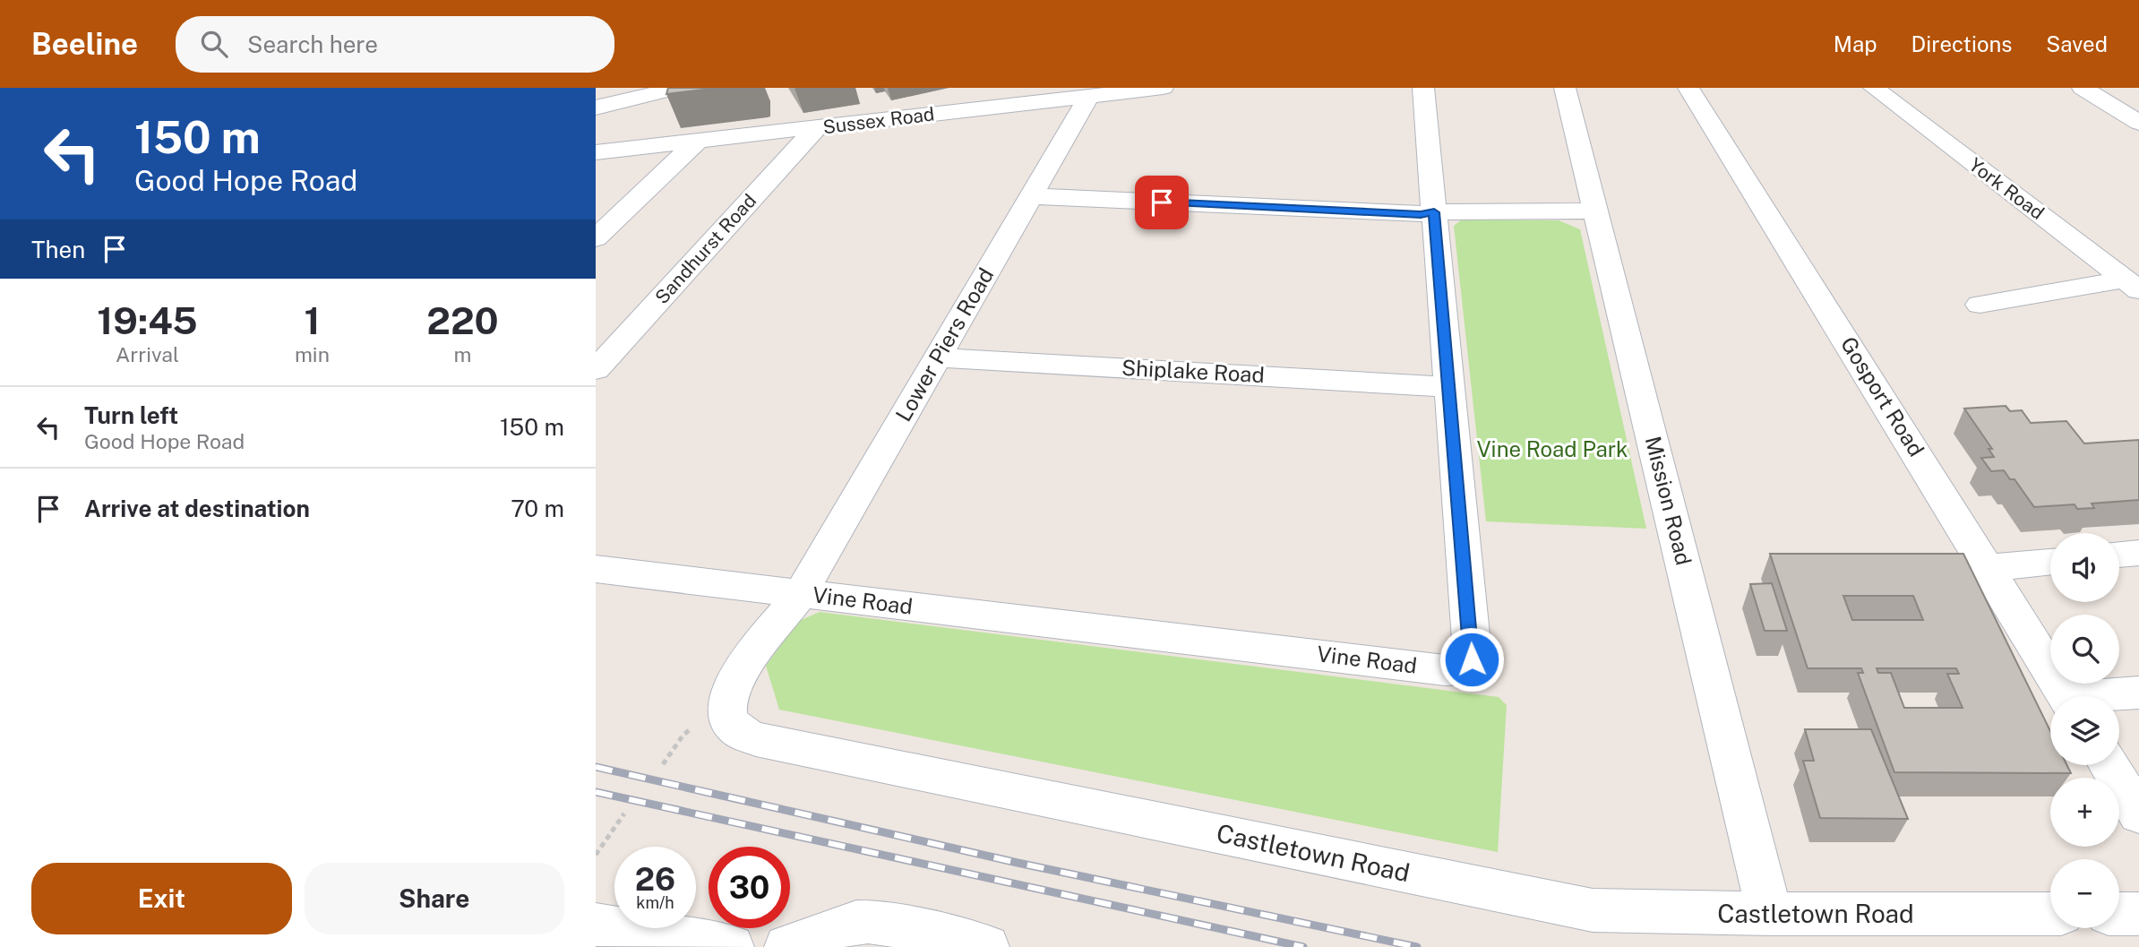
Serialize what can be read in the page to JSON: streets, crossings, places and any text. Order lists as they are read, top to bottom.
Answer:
{
  "streets": {
    "street": [
      "Sussex Road",
      "York Road",
      "Sandhurst Road",
      "Lower Piers Road",
      "Shiplake Road",
      "Gosport Road",
      "Mission Road",
      "Vine Road",
      "Castletown Road"
    ]
  },
  "crossings": [
    ["Sussex Road", "Sandhurst Road"],
    ["Sussex Road", "Lower Piers Road"],
    ["Lower Piers Road", "Shiplake Road"],
    ["Lower Piers Road", "Vine Road"],
    ["Lower Piers Road", "Castletown Road"],
    ["Shiplake Road", "Vine Road"],
    ["Mission Road", "Castletown Road"],
    ["Vine Road", "Castletown Road"]
  ],
  "parks": ["Vine Road Park"],
  "page": {
    "header": "Beeline",
    "search": "Search here",
    "nav": ["Map", "Directions", "Saved"],
    "turn": ["150 m", "Good Hope Road"],
    "then": "Then",
    "eta": [
      "19:45",
      "Arrival",
      "1",
      "min",
      "220",
      "m"
    ],
    "list": [
      {
        "name": "Turn left",
        "note": "Good Hope Road",
        "value": "150 m"
      },
      {
        "name": "Arrive at destination",
        "value": "70 m"
      }
    ],
    "map_buttons": ["+", "−"],
    "speed": "26 km/h",
    "limit": "30",
    "buttons": ["Exit", "Share"]
  }
}
